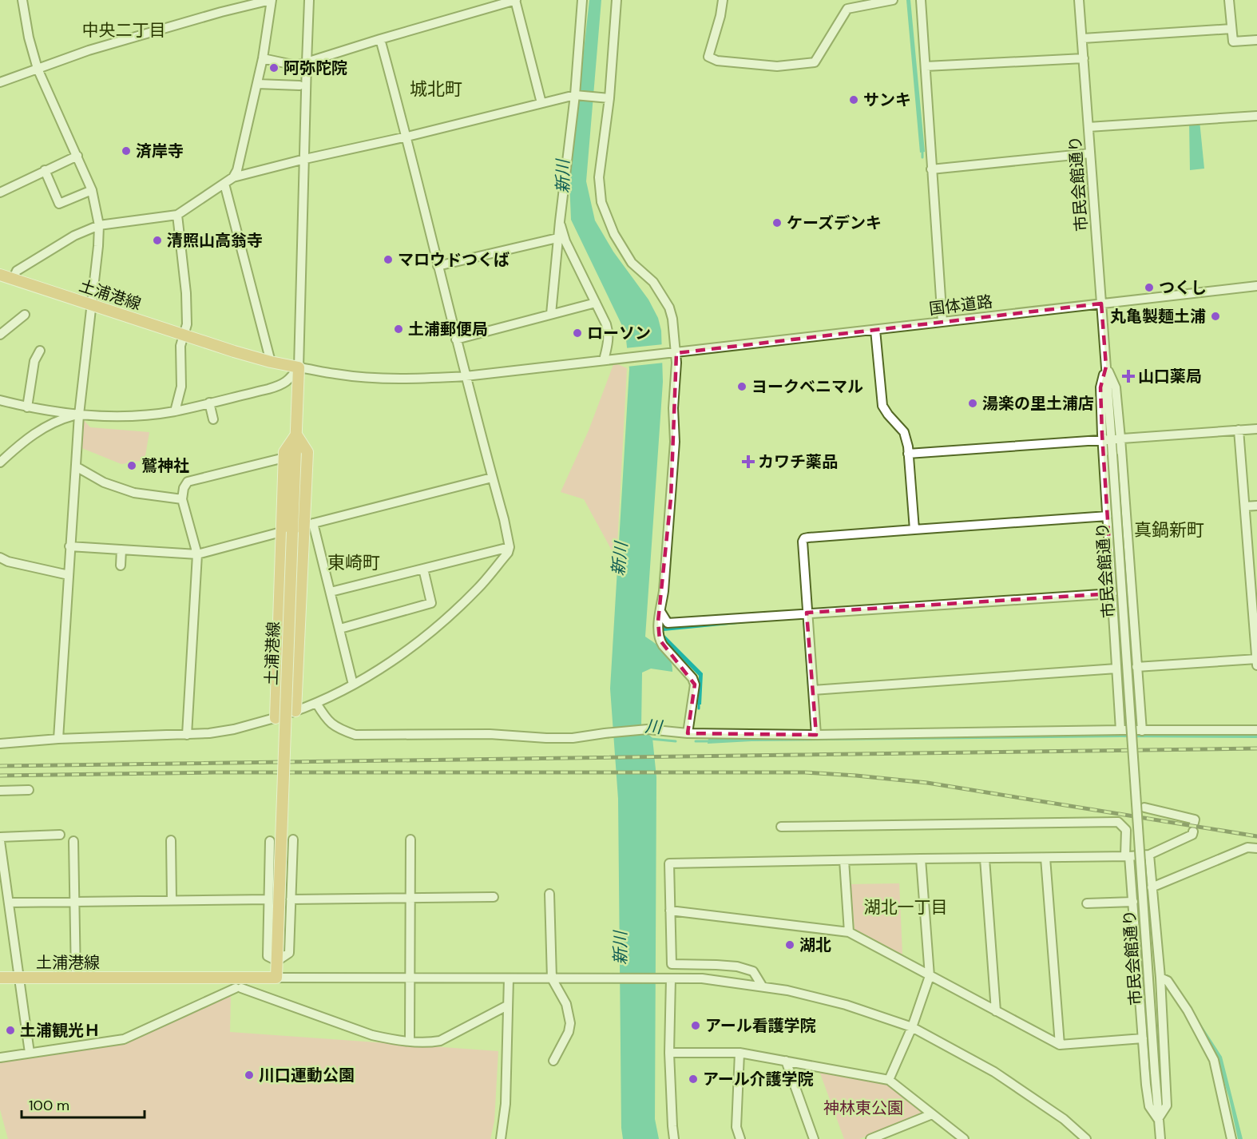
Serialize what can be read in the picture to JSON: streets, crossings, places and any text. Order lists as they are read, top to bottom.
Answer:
{
  "streets": {
    "main road": ["土浦港線"],
    "street": ["市民会館通り", "国体道路"]
  },
  "crossings": [
    ["市民会館通り", "国体道路"],
    ["土浦港線", "国体道路"]
  ],
  "districts": [
    "中央二丁目",
    "城北町",
    "真鍋新町",
    "東崎町",
    "湖北一丁目"
  ],
  "water": ["新川", "川"],
  "parks": ["神林東公園"],
  "places": {
    "other": [
      "阿弥陀院",
      "サンキ",
      "済岸寺",
      "ケーズデンキ",
      "清照山高翁寺",
      "マロウドつくば",
      "つくし",
      "丸亀製麺土浦",
      "土浦郵便局",
      "ローソン",
      "ヨークベニマル",
      "湯楽の里土浦店",
      "鷲神社",
      "湖北",
      "アール看護学院",
      "土浦観光Ｈ",
      "川口運動公園",
      "アール介護学院"
    ],
    "health": ["山口薬局", "カワチ薬品"]
  },
  "scale_bar": "100 m"
}
